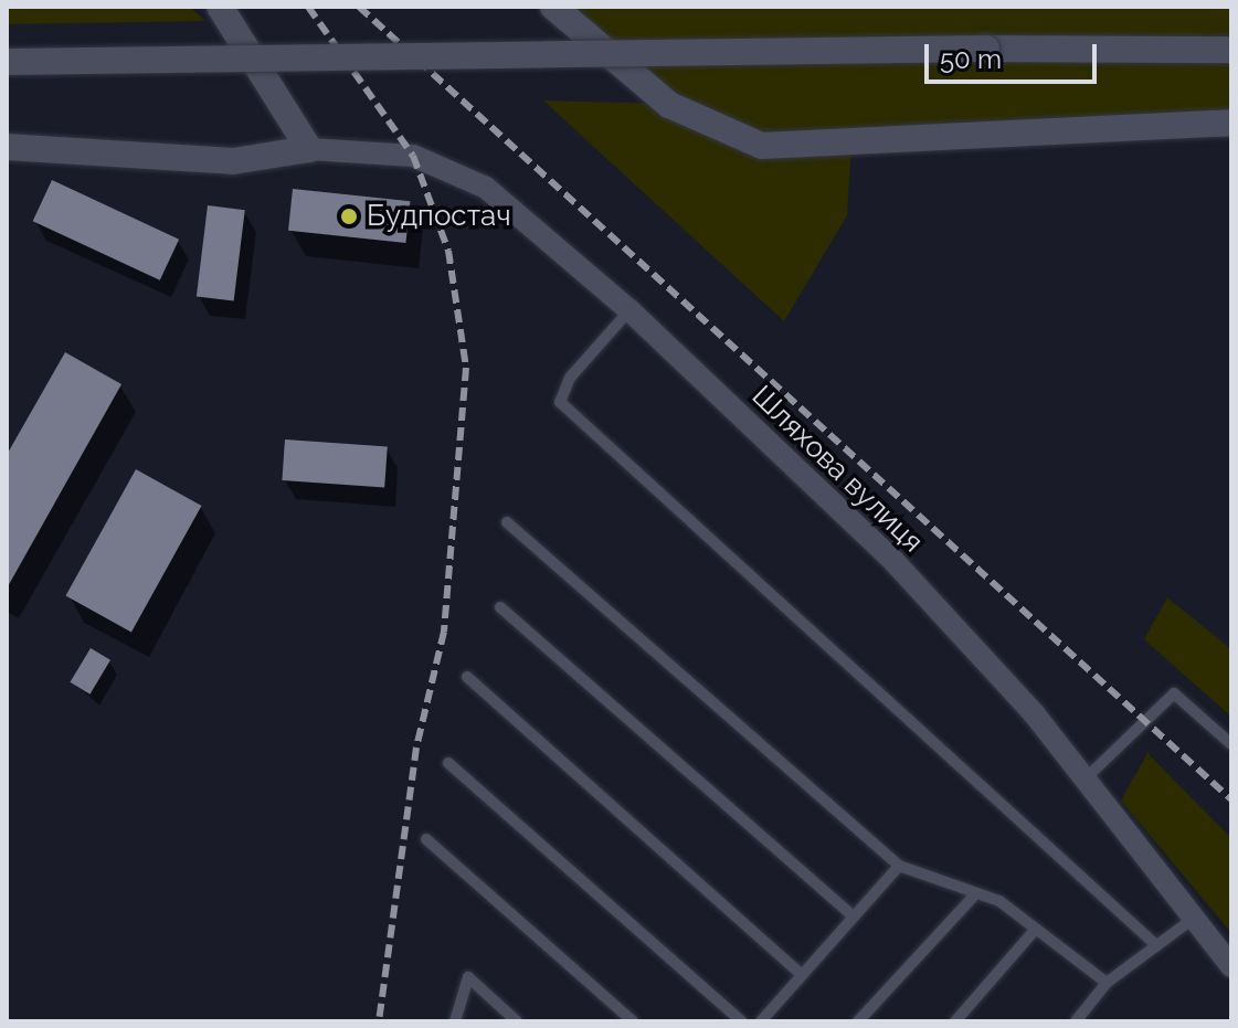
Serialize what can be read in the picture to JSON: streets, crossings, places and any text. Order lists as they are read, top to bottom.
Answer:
{
  "streets": {
    "street": ["Шляхова вулиця"]
  },
  "places": ["Будпостач"],
  "scale_bar": "50 m"
}
